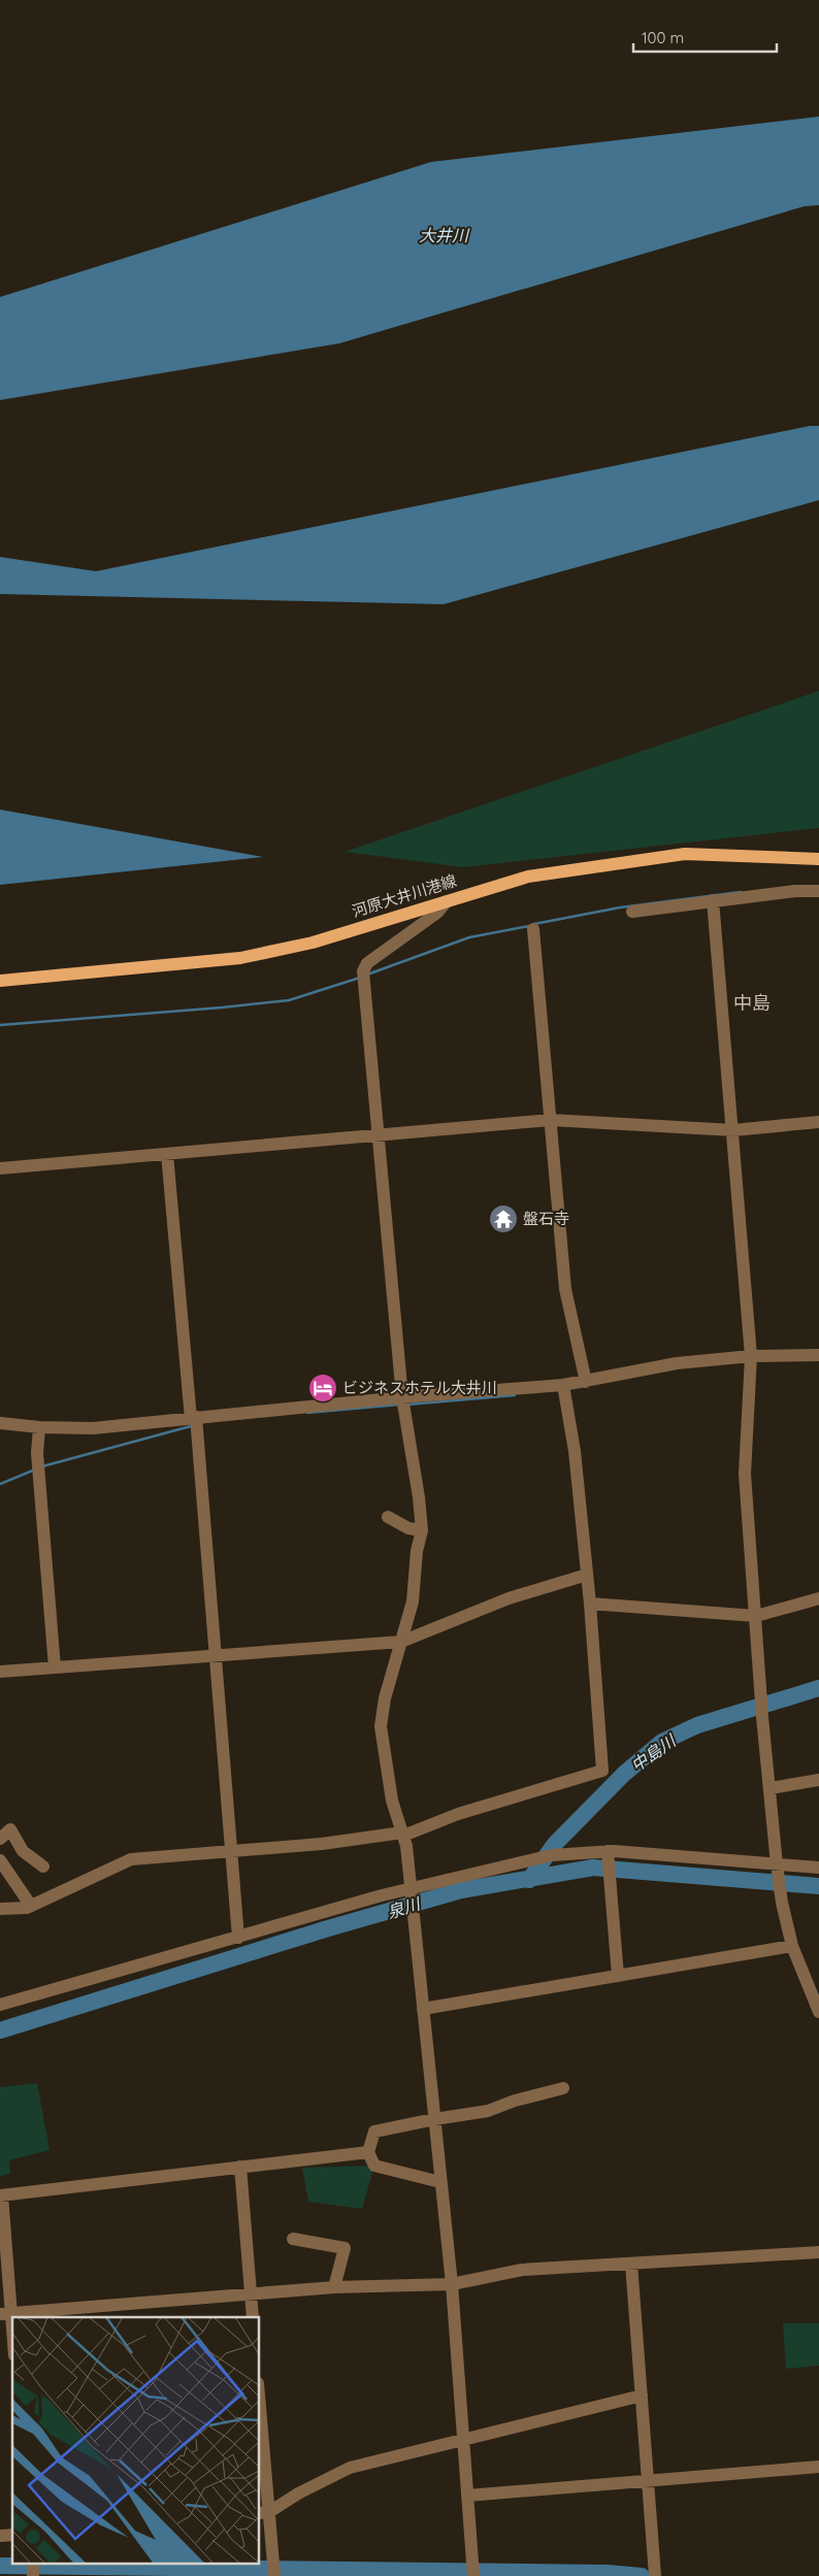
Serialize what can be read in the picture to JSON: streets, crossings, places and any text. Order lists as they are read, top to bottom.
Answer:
{
  "streets": {
    "main road": ["河原大井川港線"]
  },
  "districts": ["中島"],
  "water": ["大井川", "中島川", "泉川"],
  "places": {
    "temple": ["盤石寺"],
    "hotel": ["ビジネスホテル大井川"]
  },
  "scale_bar": "100 m"
}
